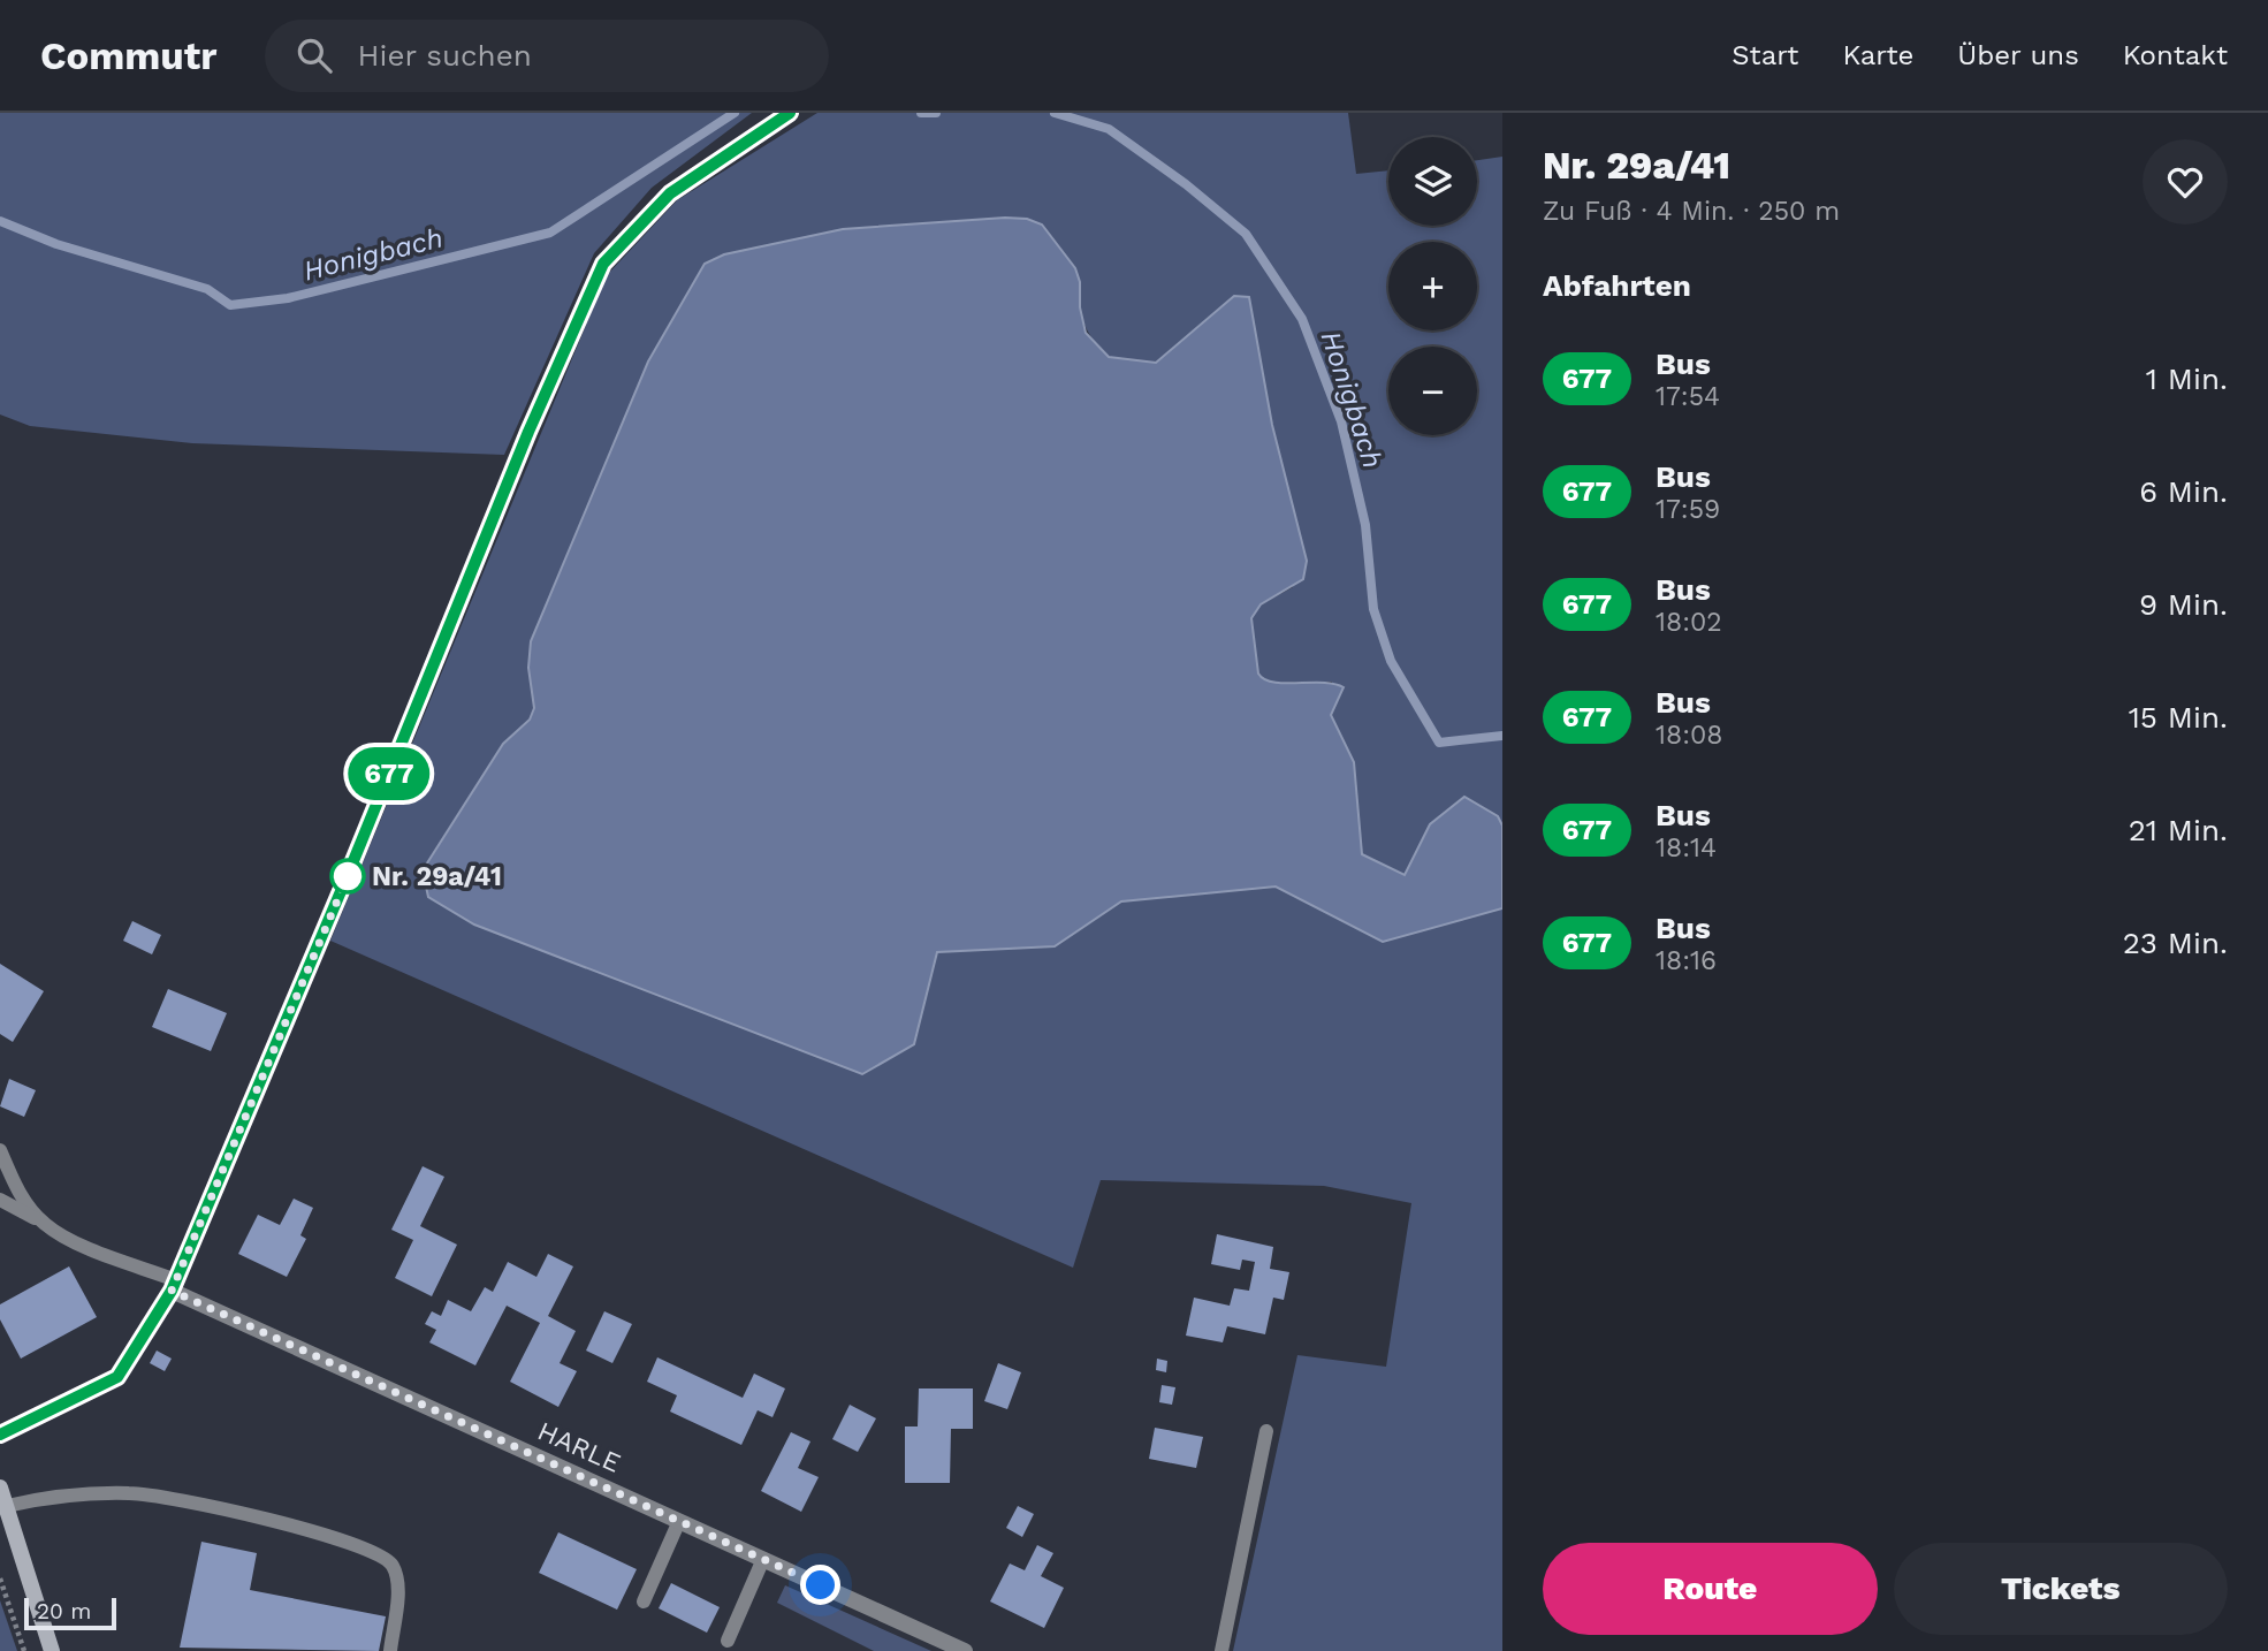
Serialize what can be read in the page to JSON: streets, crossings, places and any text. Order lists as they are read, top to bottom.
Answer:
{
  "streets": {
    "street": ["HARLE"]
  },
  "water": ["Honigbach"],
  "places": ["Nr. 29a/41"],
  "lines": ["bus line 677"],
  "scale_bar": "20 m",
  "page": {
    "header": "Commutr",
    "search": "Hier suchen",
    "nav": [
      "Start",
      "Karte",
      "Über uns",
      "Kontakt"
    ],
    "on_map": "677",
    "heading": [
      ["Nr. 29a/41", "Zu Fuß · 4 Min. · 250 m"],
      "Abfahrten"
    ],
    "map_buttons": ["+", "−"],
    "list": [
      {
        "mark": "677",
        "name": "Bus",
        "note": "17:54",
        "value": "1 Min."
      },
      {
        "mark": "677",
        "name": "Bus",
        "note": "17:59",
        "value": "6 Min."
      },
      {
        "mark": "677",
        "name": "Bus",
        "note": "18:02",
        "value": "9 Min."
      },
      {
        "mark": "677",
        "name": "Bus",
        "note": "18:08",
        "value": "15 Min."
      },
      {
        "mark": "677",
        "name": "Bus",
        "note": "18:14",
        "value": "21 Min."
      },
      {
        "mark": "677",
        "name": "Bus",
        "note": "18:16",
        "value": "23 Min."
      }
    ],
    "buttons": ["Route", "Tickets"],
    "scale": "20 m"
  }
}
